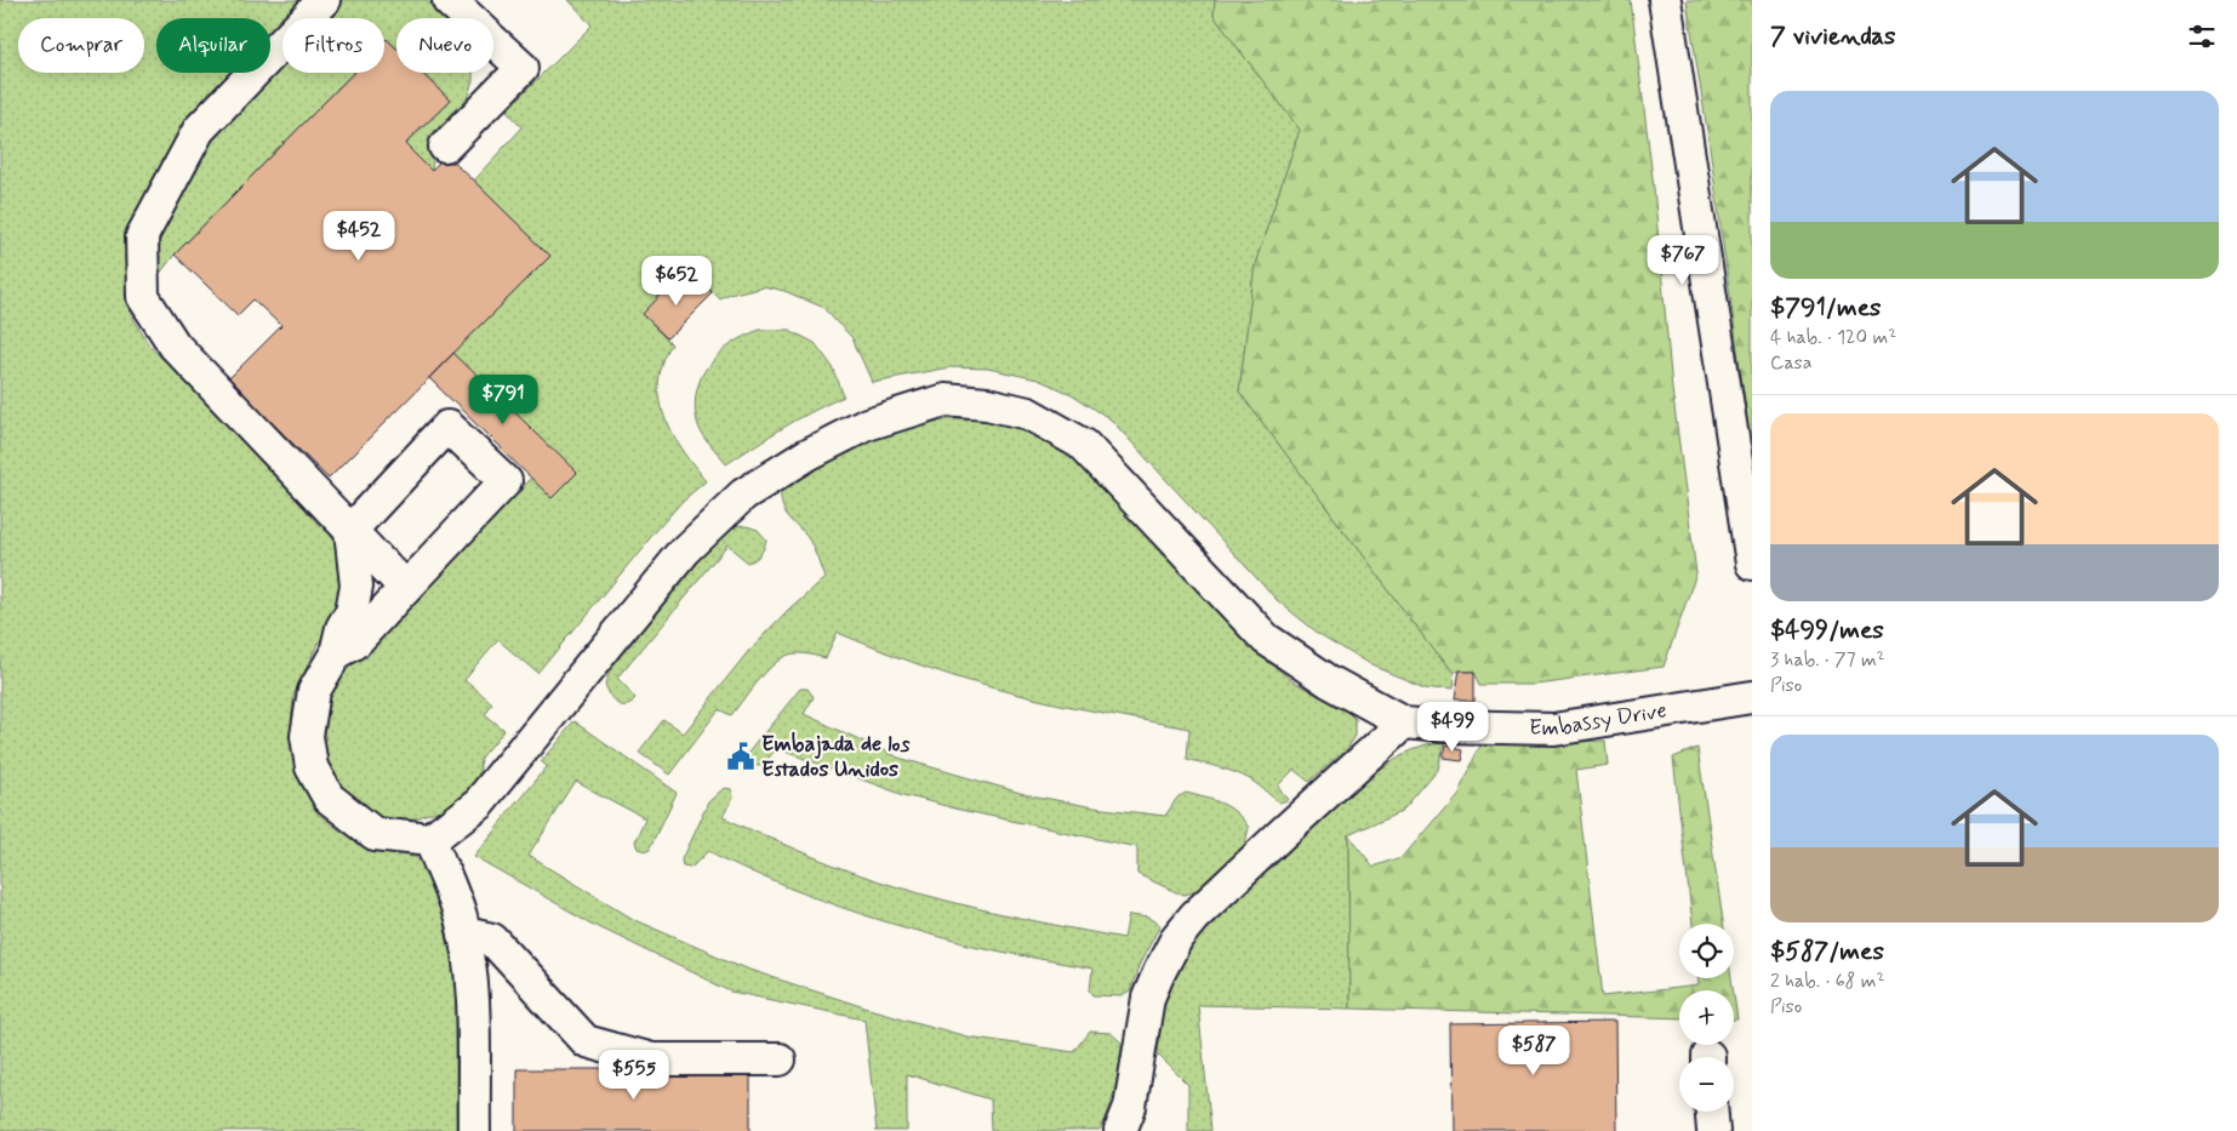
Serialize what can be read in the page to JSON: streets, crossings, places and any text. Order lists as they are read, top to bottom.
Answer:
{
  "streets": {
    "street": ["Embassy Drive"]
  },
  "places": {
    "public building": ["Embajada de los Estados Unidos"]
  },
  "page": {
    "heading": "7 viviendas",
    "chip": [
      "Comprar",
      "Alquilar",
      "Filtros",
      "Nuevo"
    ],
    "list": [
      {
        "name": "$791/mes",
        "note": "4 hab. · 120 m² · Casa"
      },
      {
        "name": "$499/mes",
        "note": "3 hab. · 77 m² · Piso"
      },
      {
        "name": "$587/mes",
        "note": "2 hab. · 68 m² · Piso"
      }
    ],
    "price": [
      "$452",
      "$767",
      "$652",
      "$791",
      "$499",
      "$587",
      "$555"
    ],
    "map_buttons": ["+", "−"]
  }
}
